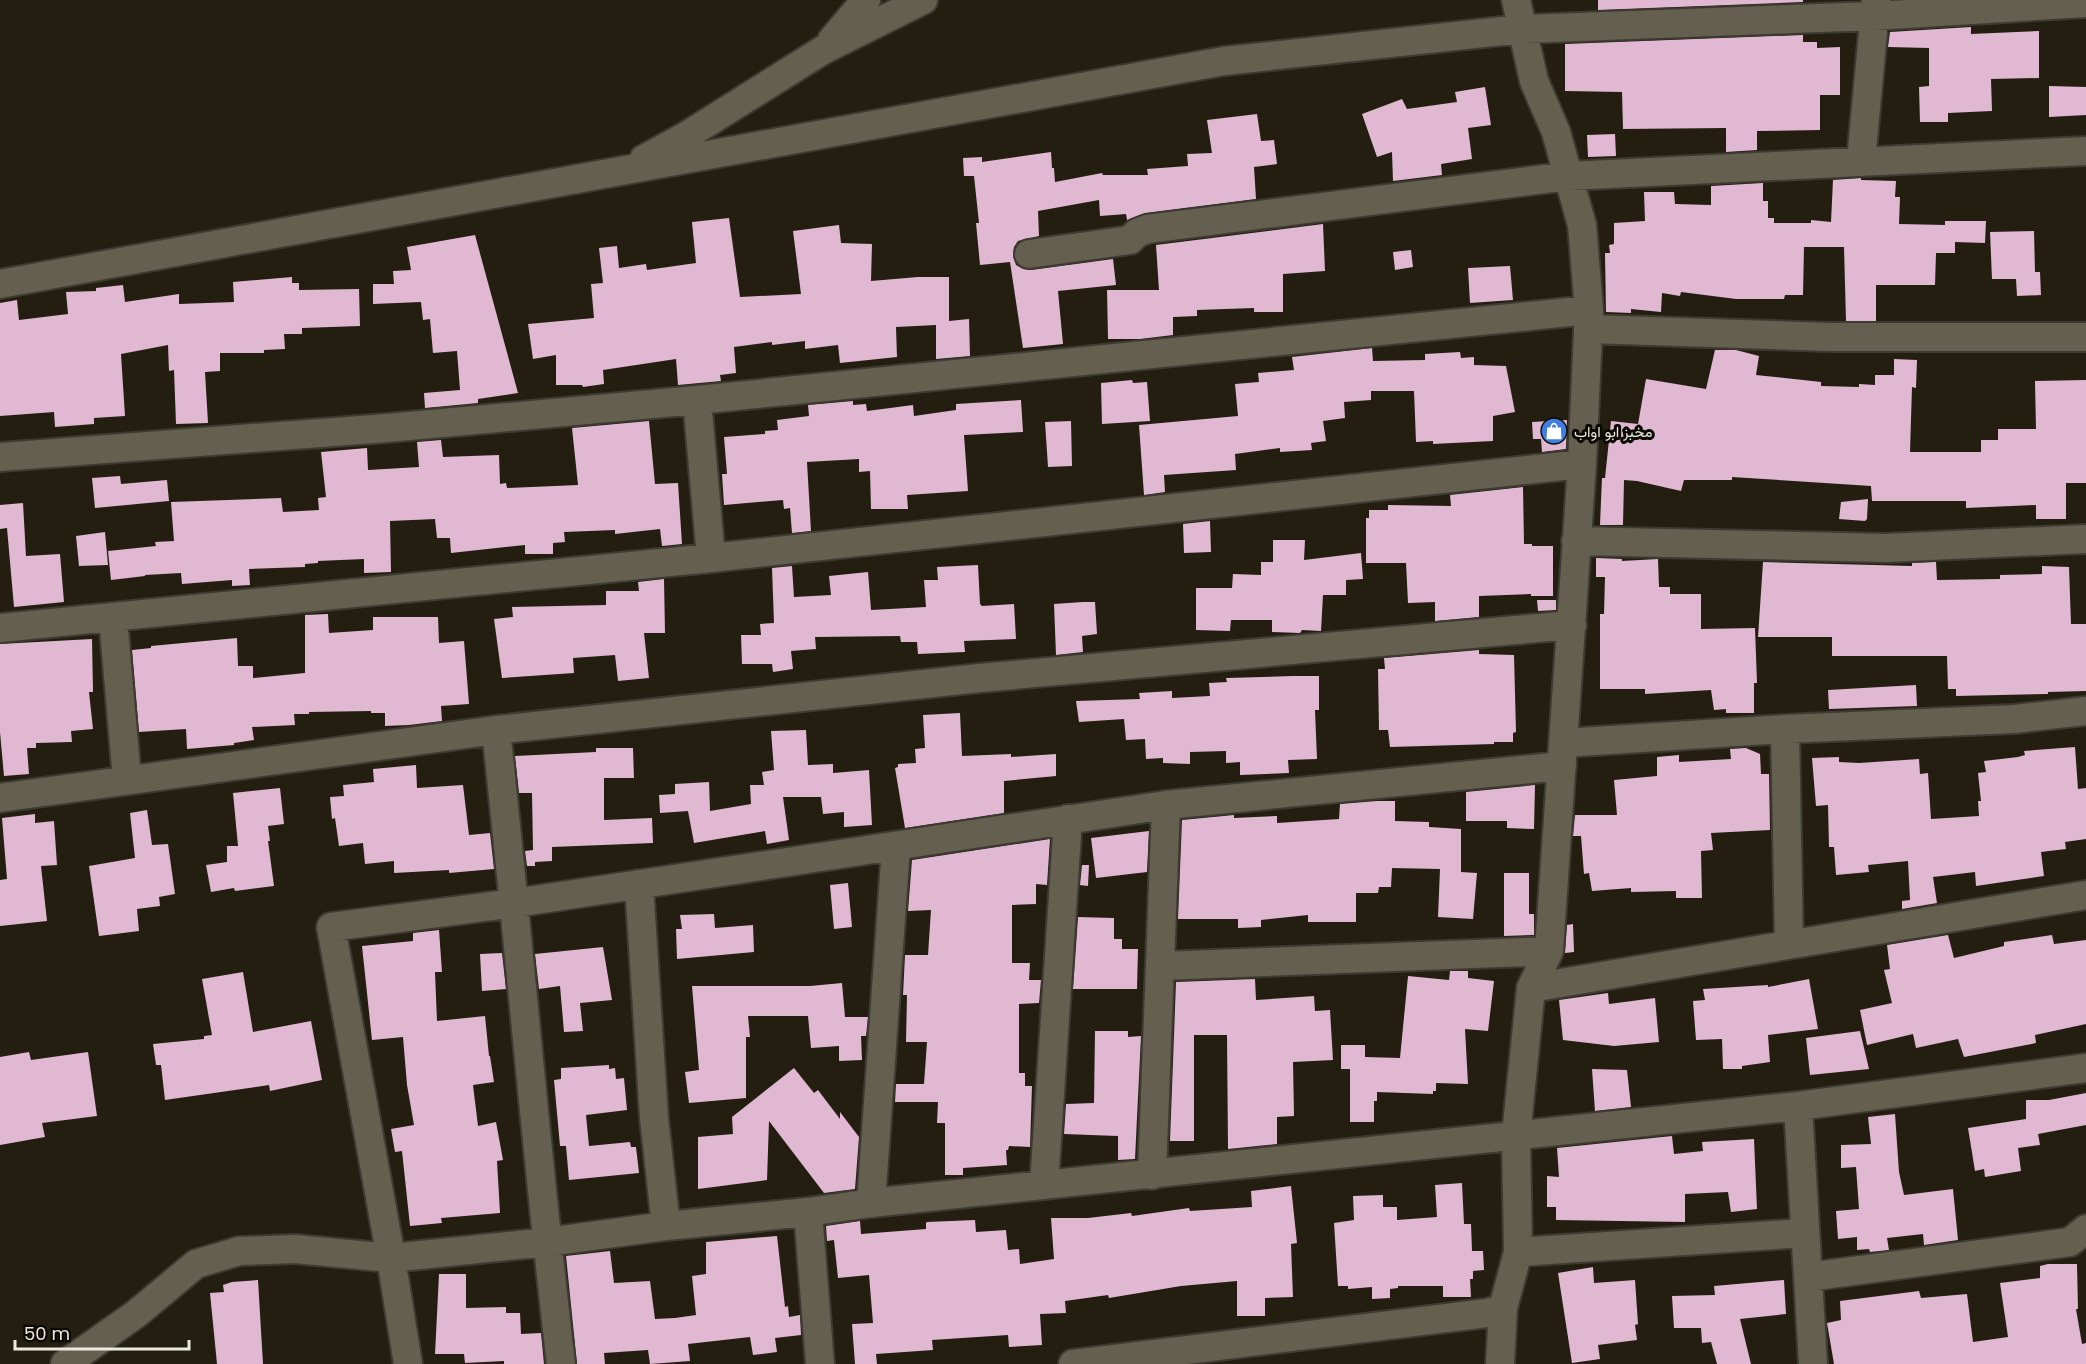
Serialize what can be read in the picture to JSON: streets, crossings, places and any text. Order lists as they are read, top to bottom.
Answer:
{
  "places": {
    "shop": ["مخبز ابو اواب"]
  },
  "scale_bar": "50 m"
}
